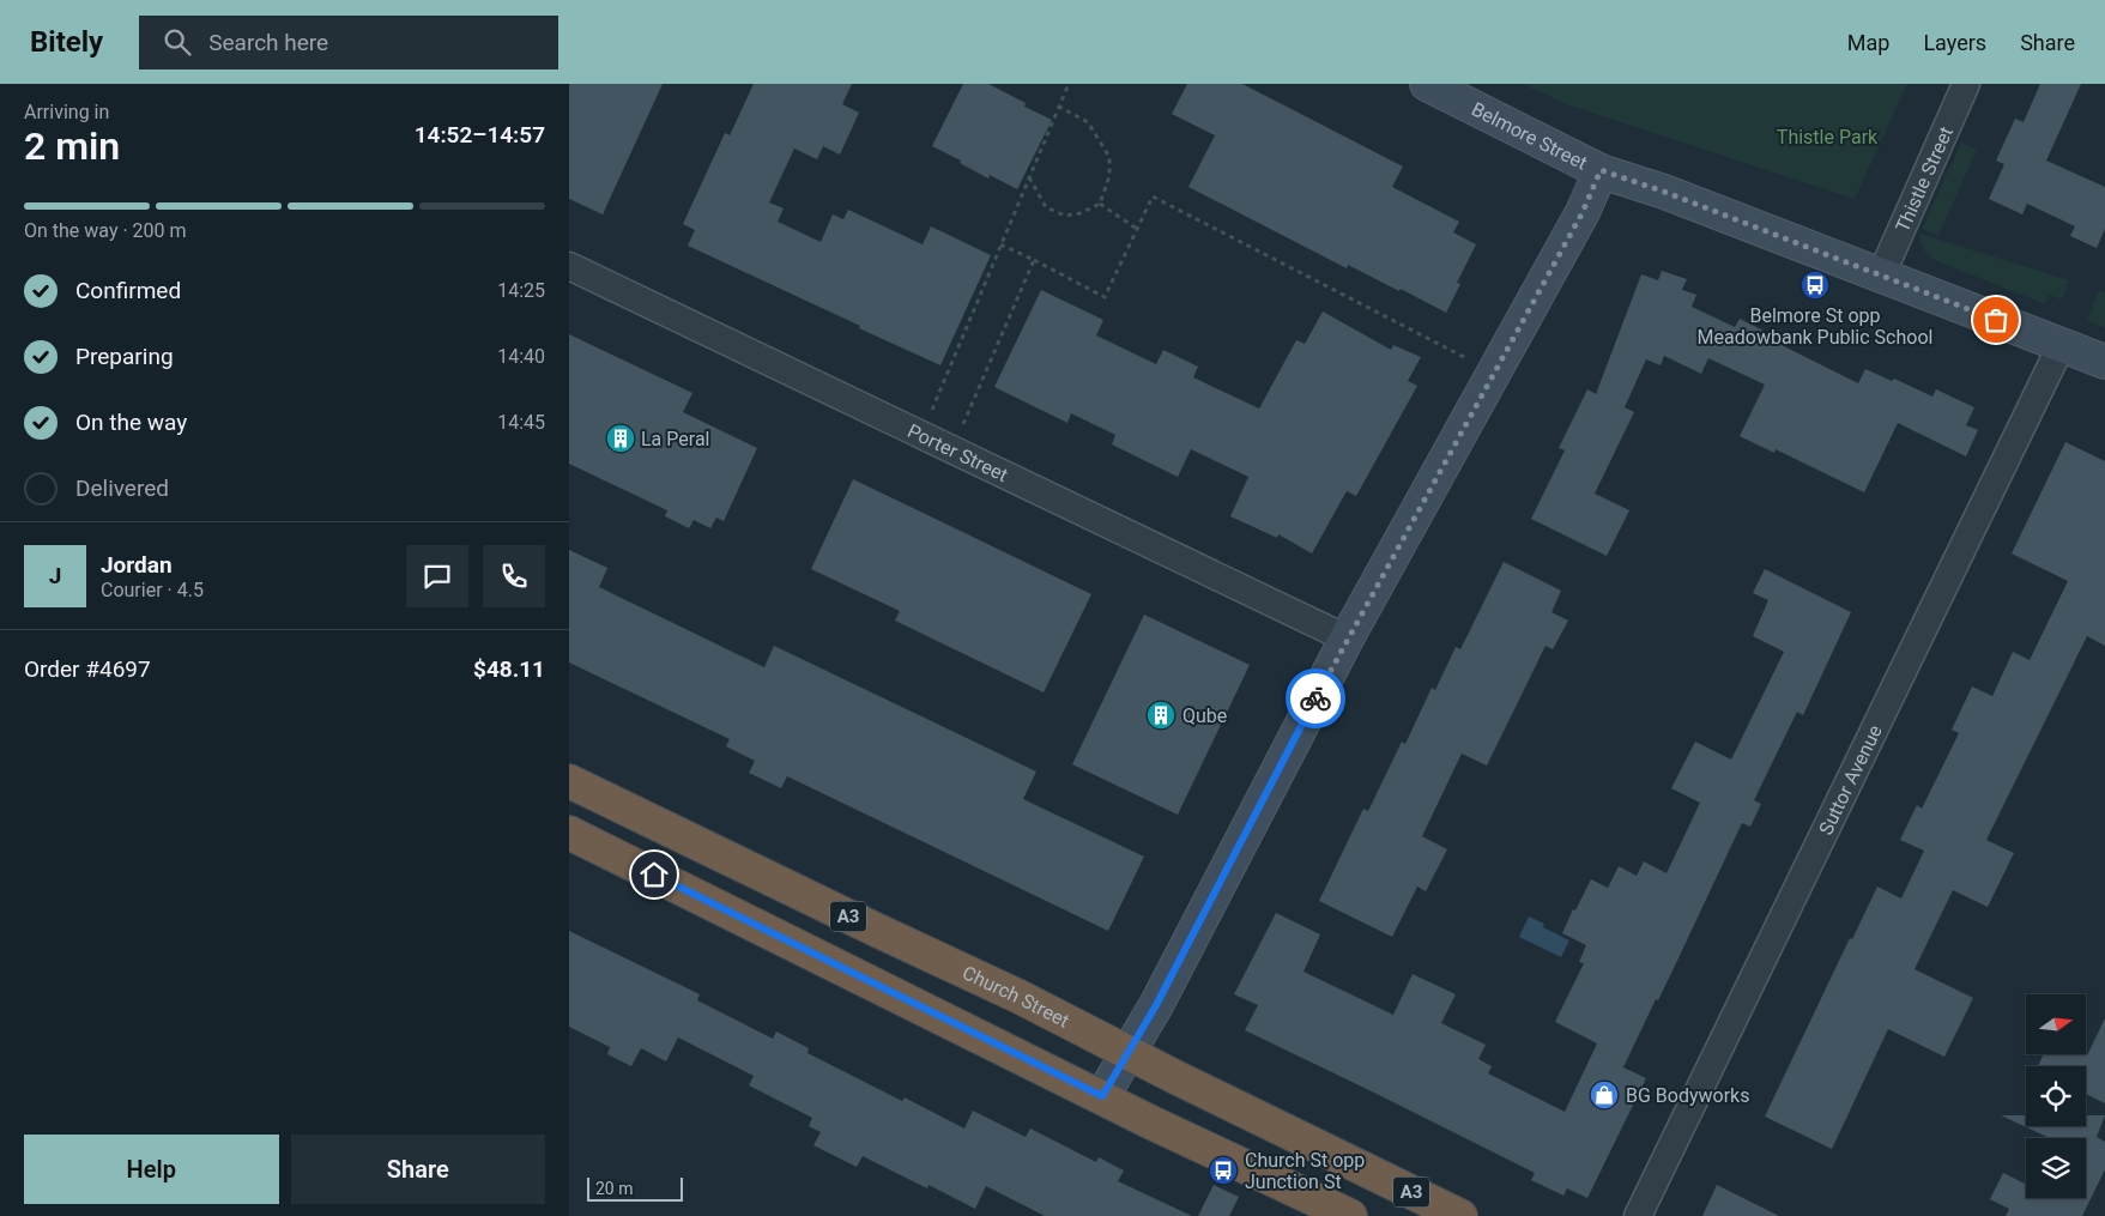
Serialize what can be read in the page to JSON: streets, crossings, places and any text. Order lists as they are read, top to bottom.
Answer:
{
  "streets": {
    "highway": ["A3", "Church Street"],
    "main road": ["Belmore Street"],
    "street": ["Thistle Street", "Porter Street", "Suttor Avenue"]
  },
  "crossings": [
    ["Belmore Street", "Thistle Street"],
    ["Belmore Street", "Suttor Avenue"]
  ],
  "parks": ["Thistle Park"],
  "places": {
    "bus stop": ["Belmore St opp Meadowbank Public School", "Church St opp Junction St"],
    "building": ["La Peral", "Qube"],
    "shop": ["BG Bodyworks"]
  },
  "scale_bar": "20 m",
  "north": "right",
  "page": {
    "header": "Bitely",
    "search": "Search here",
    "nav": ["Map", "Layers", "Share"],
    "heading": ["2 min", "Arriving in", "14:52–14:57"],
    "panel": [
      "Jordan",
      "Courier · 4.5",
      "Order #4697",
      "$48.11"
    ],
    "bar": "On the way · 200 m",
    "list": [
      ["Confirmed", "14:25"],
      ["Preparing", "14:40"],
      ["On the way", "14:45"],
      "Delivered"
    ],
    "round": "J",
    "buttons": ["Help", "Share"],
    "scale": "20 m"
  }
}
